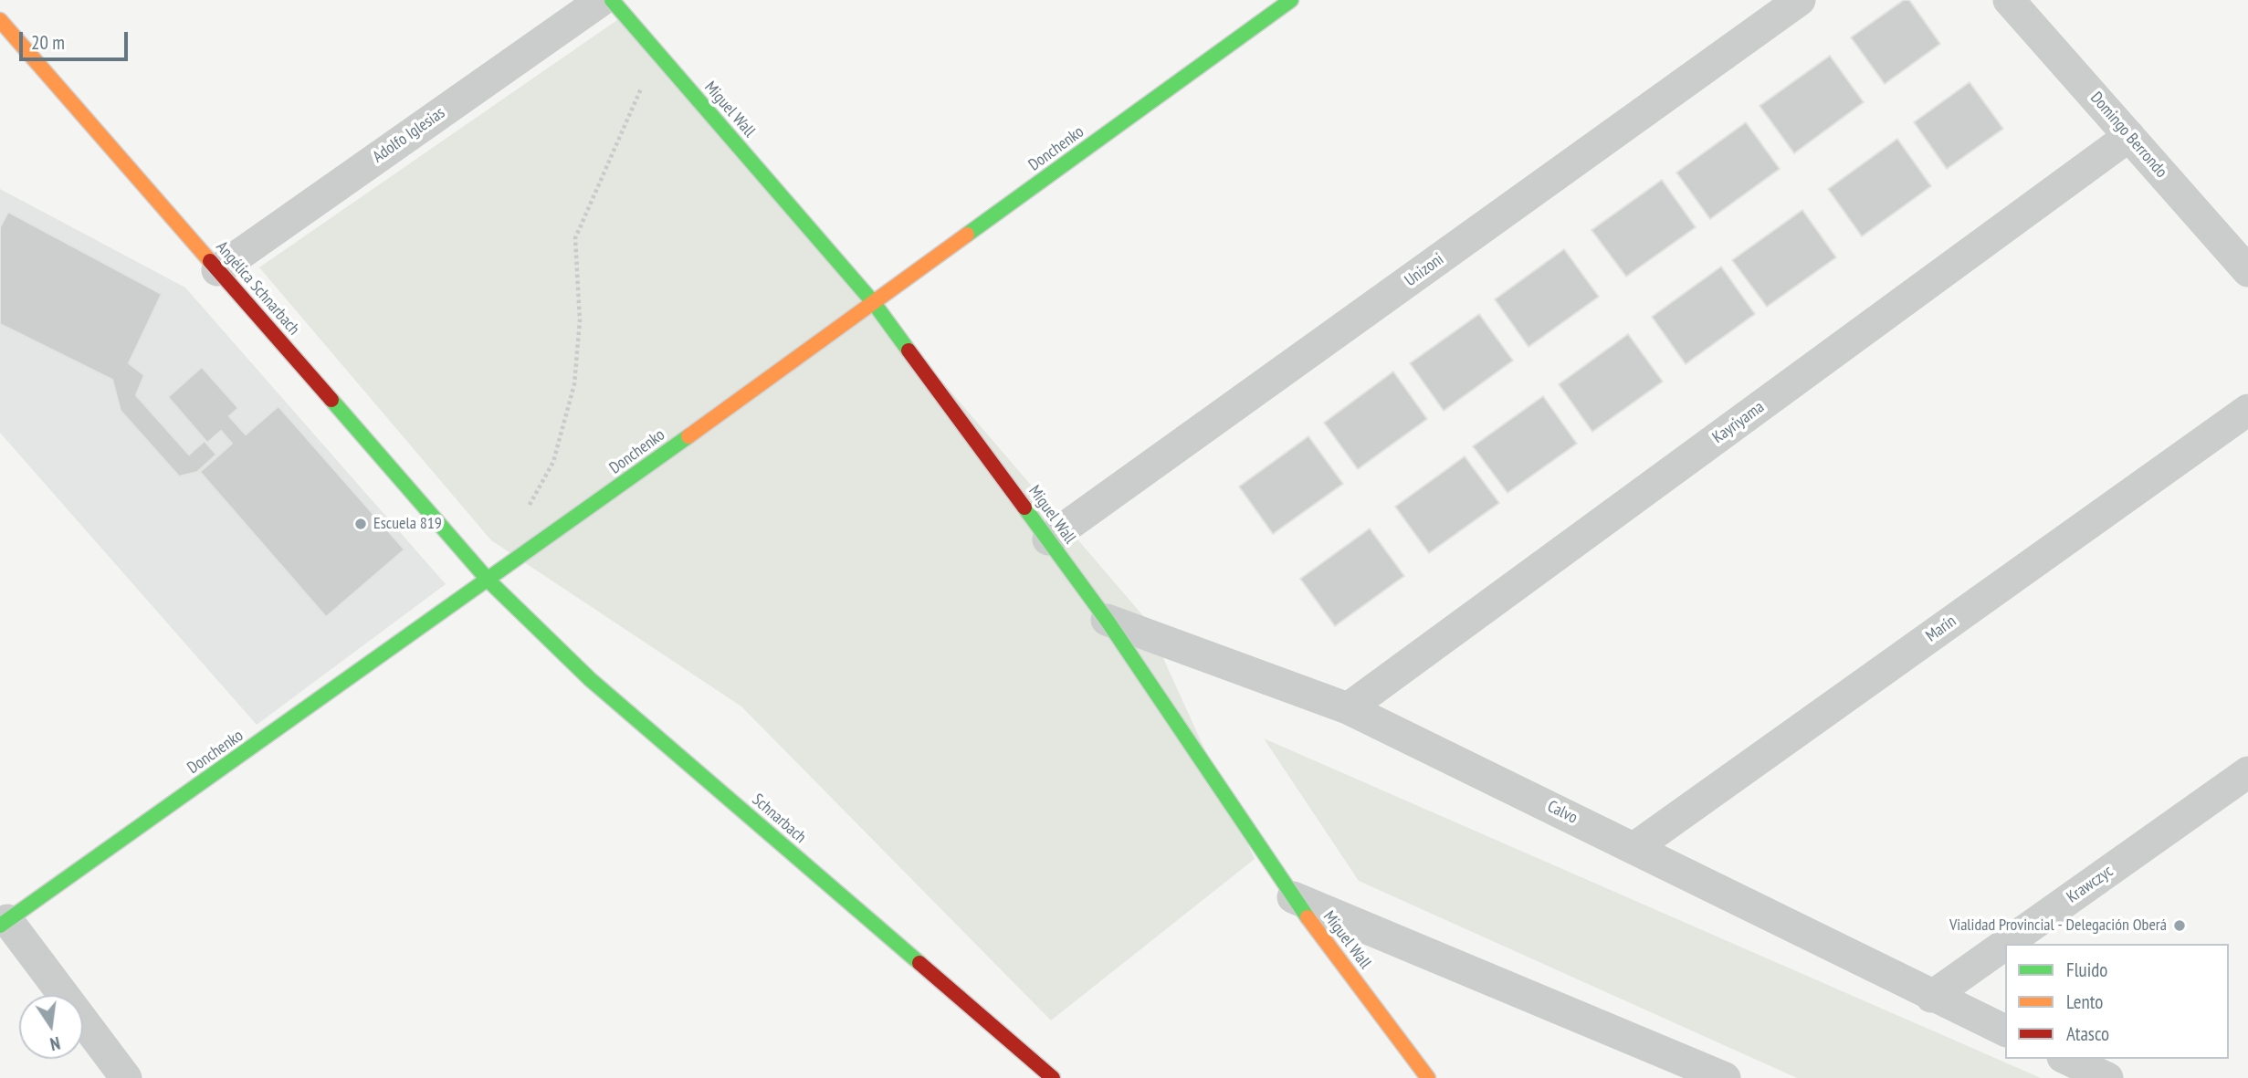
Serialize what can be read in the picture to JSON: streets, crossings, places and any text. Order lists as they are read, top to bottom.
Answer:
{
  "streets": {
    "street": [
      "Miguel Wall",
      "Adolfo Iglesias",
      "Domingo Berrondo",
      "Donchenko",
      "Unizoni",
      "Angélica Schnarbach",
      "Kayriyama",
      "Marín",
      "Calvo",
      "Schnarbach",
      "Krawczyc"
    ]
  },
  "crossings": [
    ["Miguel Wall", "Donchenko"],
    ["Miguel Wall", "Unizoni"],
    ["Miguel Wall", "Calvo"],
    ["Adolfo Iglesias", "Angélica Schnarbach"],
    ["Domingo Berrondo", "Kayriyama"],
    ["Donchenko", "Angélica Schnarbach"],
    ["Donchenko", "Schnarbach"],
    ["Angélica Schnarbach", "Schnarbach"],
    ["Kayriyama", "Calvo"],
    ["Marín", "Calvo"],
    ["Calvo", "Krawczyc"]
  ],
  "places": ["Escuela 819", "Vialidad Provincial - Delegación Oberá"],
  "legend": ["Fluido", "Lento", "Atasco"],
  "scale_bar": "20 m",
  "north": "bottom"
}
